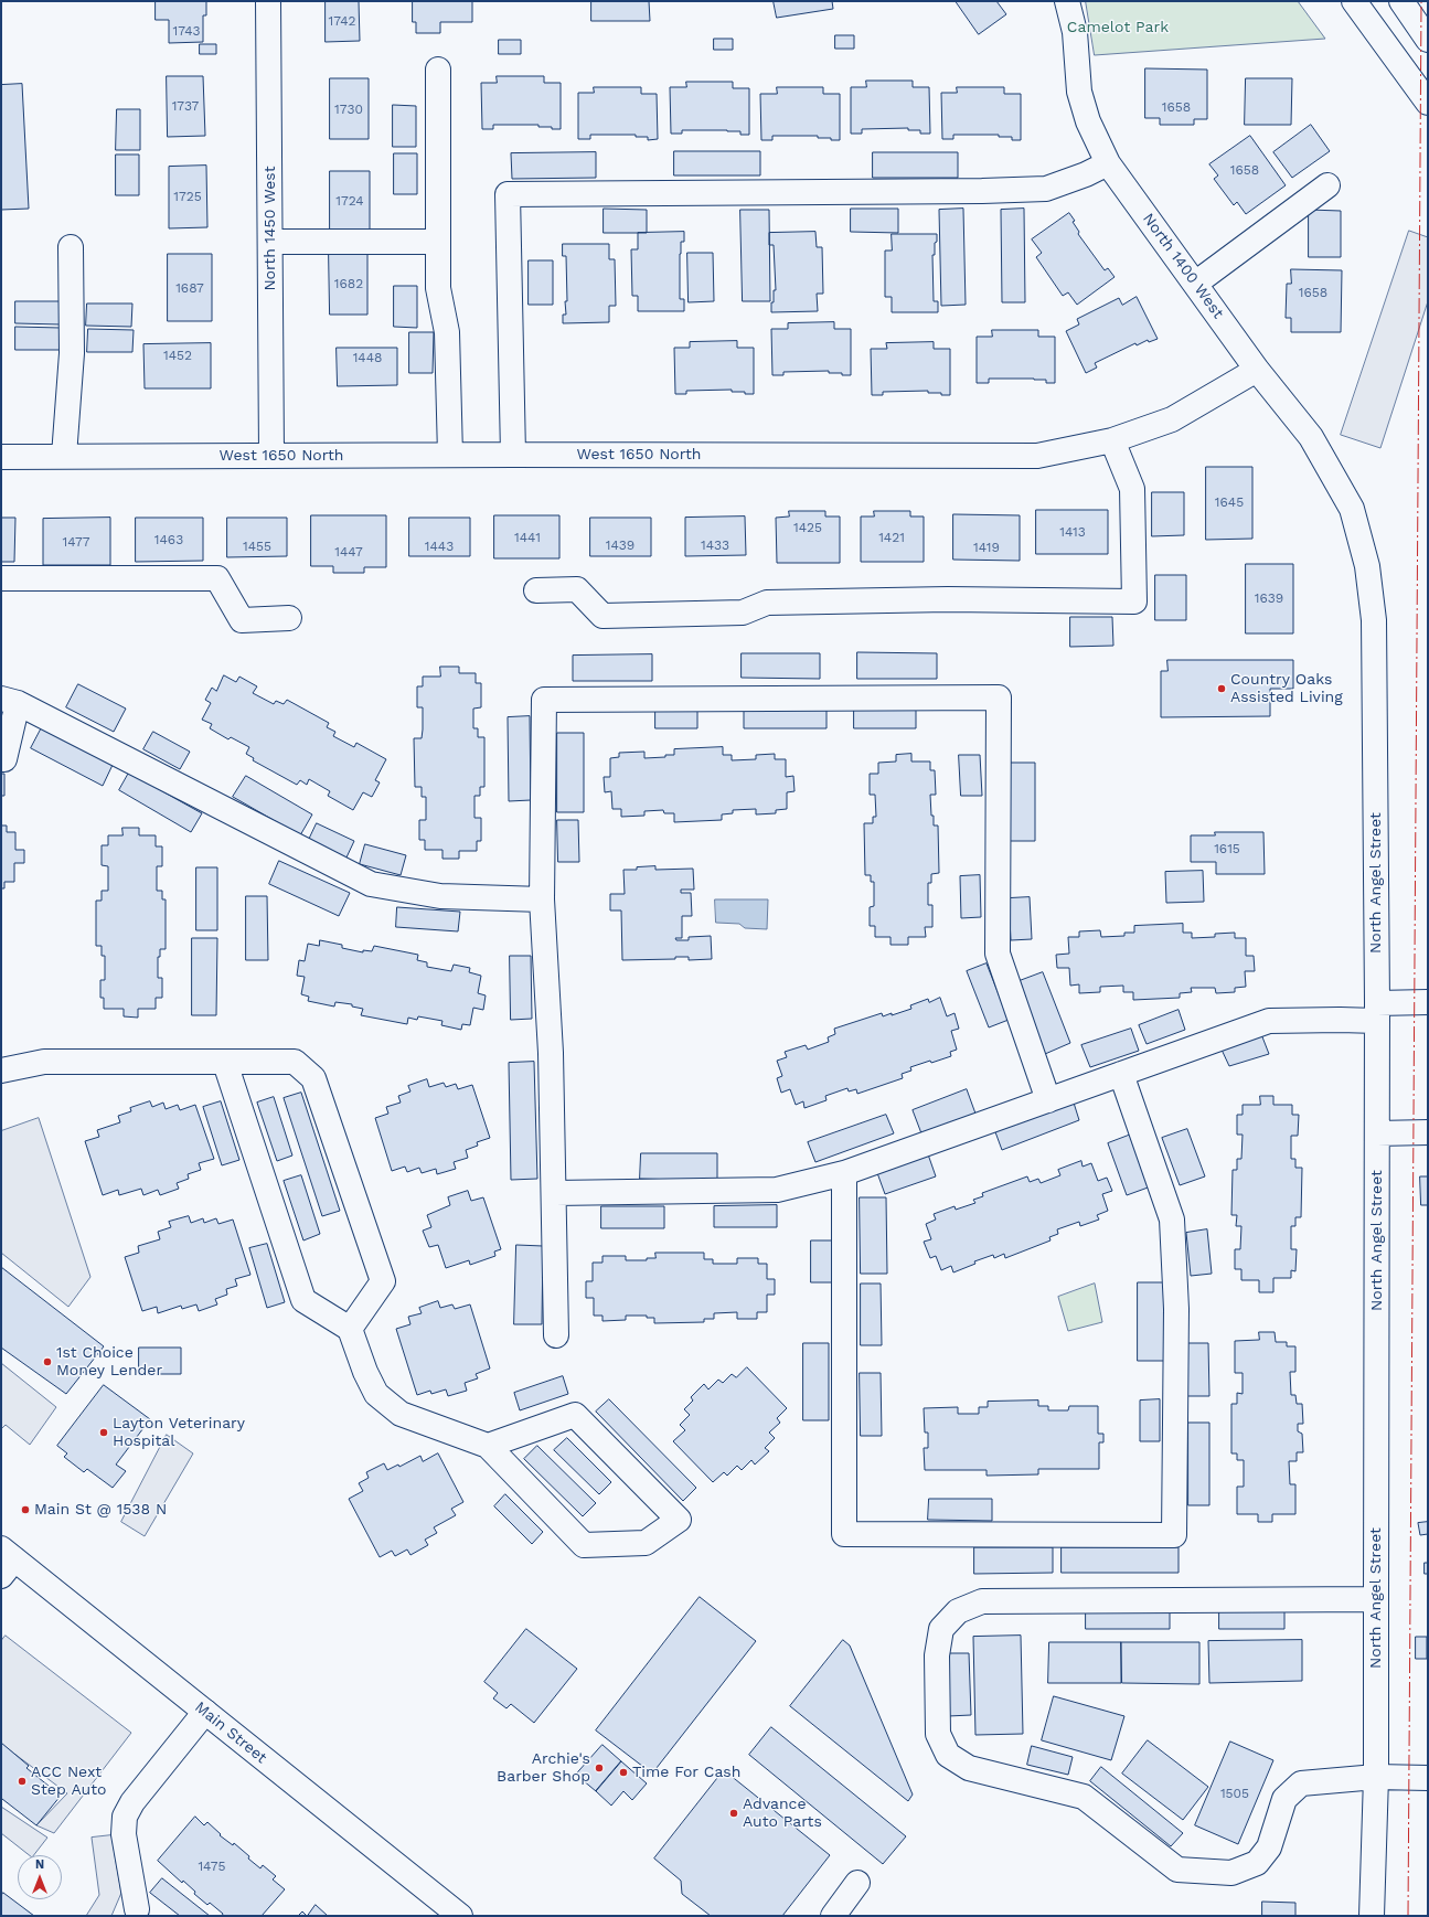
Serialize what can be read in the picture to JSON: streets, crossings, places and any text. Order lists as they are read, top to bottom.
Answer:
{
  "streets": {
    "main road": [
      "North 1450 West",
      "North 1400 West",
      "West 1650 North",
      "North Angel Street",
      "Main Street"
    ]
  },
  "crossings": [
    ["North 1450 West", "West 1650 North"],
    ["North 1400 West", "West 1650 North"],
    ["North 1400 West", "North Angel Street"]
  ],
  "parks": ["Camelot Park"],
  "places": [
    "Country Oaks Assisted Living",
    "1st Choice Money Lender",
    "Layton Veterinary Hospital",
    "Main St @ 1538 N",
    "Archie's Barber Shop",
    "Time For Cash",
    "ACC Next Step Auto",
    "Advance Auto Parts"
  ],
  "house_numbers": [
    "1742",
    "1743",
    "1737",
    "1658",
    "1730",
    "1658",
    "1725",
    "1724",
    "1682",
    "1687",
    "1658",
    "1452",
    "1448",
    "1645",
    "1425",
    "1413",
    "1441",
    "1421",
    "1463",
    "1477",
    "1439",
    "1433",
    "1455",
    "1443",
    "1419",
    "1447",
    "1639",
    "1615",
    "1505",
    "1475"
  ],
  "north": "top"
}
